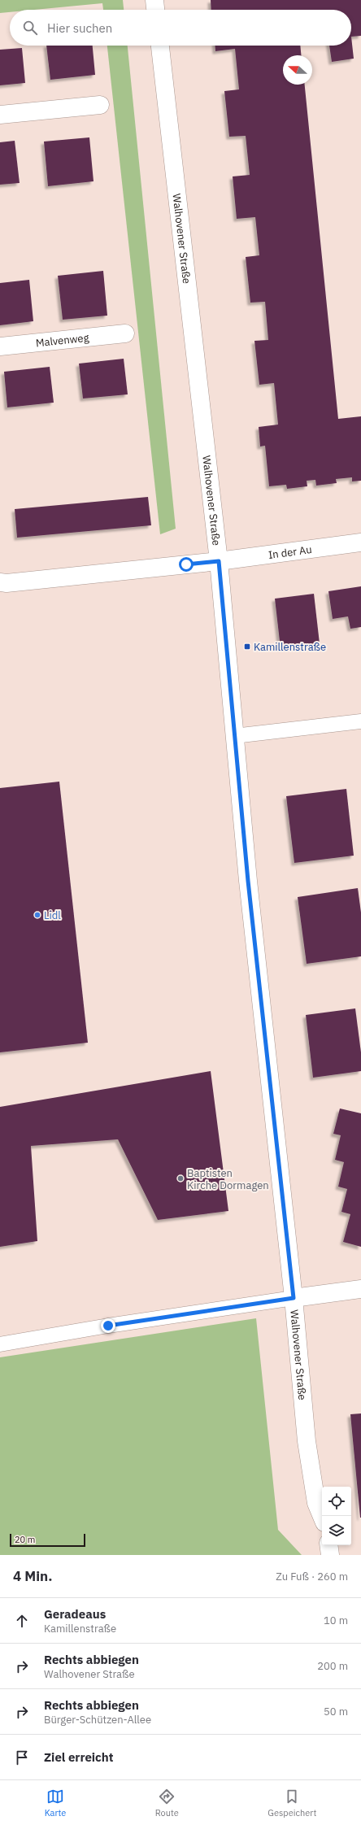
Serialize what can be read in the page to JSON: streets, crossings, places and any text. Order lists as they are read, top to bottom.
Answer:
{
  "streets": {
    "street": ["Walhovener Straße", "Malvenweg", "In der Au"]
  },
  "crossings": [
    ["Walhovener Straße", "In der Au"]
  ],
  "places": {
    "transit": ["Kamillenstraße"],
    "other": ["Lidl", "Baptisten Kirche Dormagen"]
  },
  "scale_bar": "20 m",
  "north": "left",
  "page": {
    "search": "Hier suchen",
    "scale": "20 m",
    "heading": ["4 Min.", "Zu Fuß · 260 m"],
    "list": [
      ["Geradeaus", "Kamillenstraße", "10 m"],
      ["Rechts abbiegen", "Walhovener Straße", "200 m"],
      ["Rechts abbiegen", "Bürger-Schützen-Allee", "50 m"],
      "Ziel erreicht"
    ],
    "nav": ["Karte", "Route", "Gespeichert"]
  }
}
